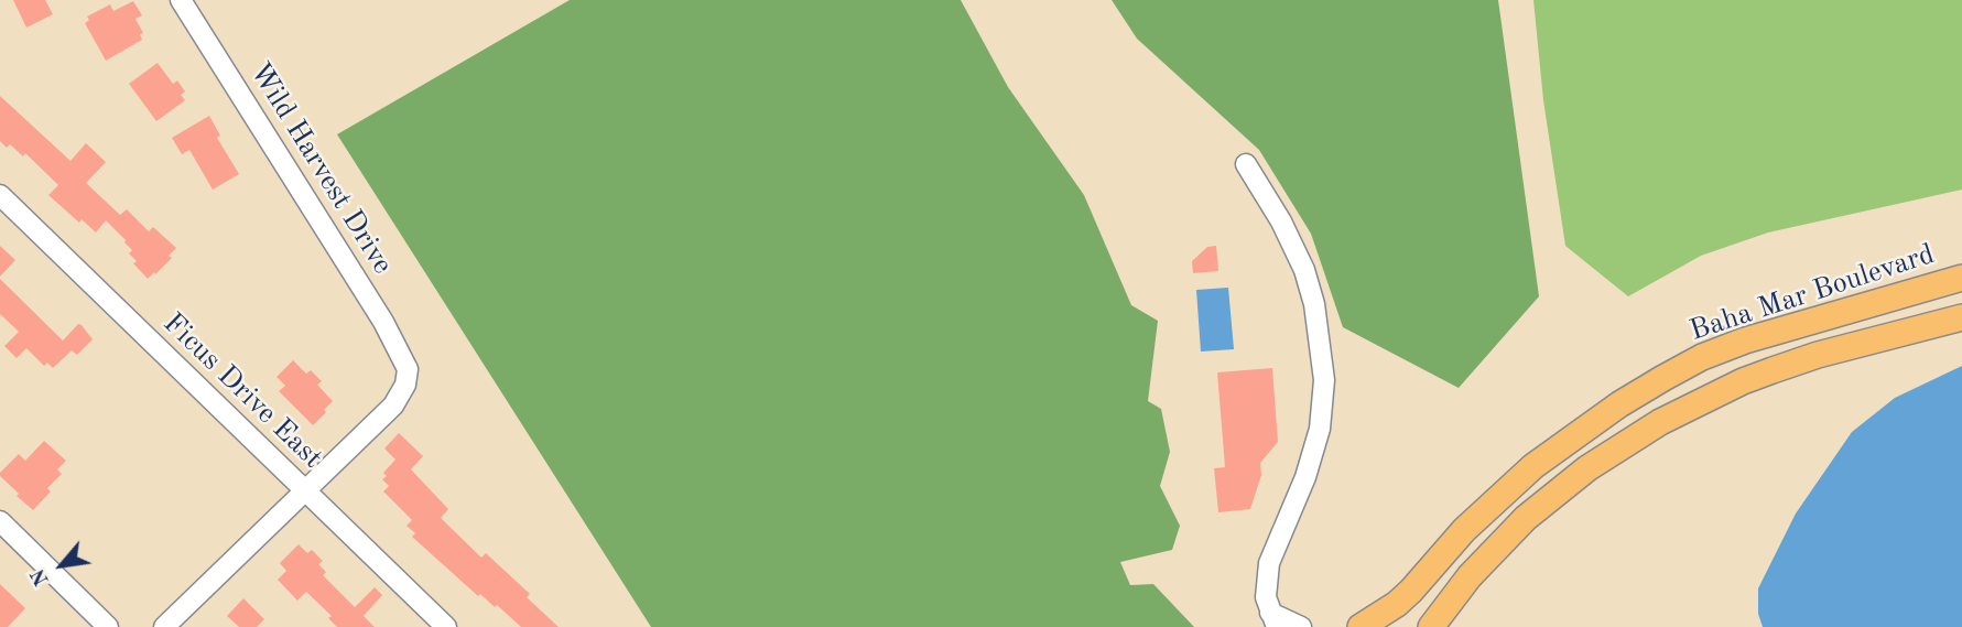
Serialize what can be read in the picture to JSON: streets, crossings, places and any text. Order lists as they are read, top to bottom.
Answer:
{
  "streets": {
    "main road": ["Baha Mar Boulevard"],
    "street": ["Wild Harvest Drive", "Ficus Drive East"]
  },
  "crossings": [
    ["Wild Harvest Drive", "Ficus Drive East"]
  ],
  "north": "bottom left"
}
